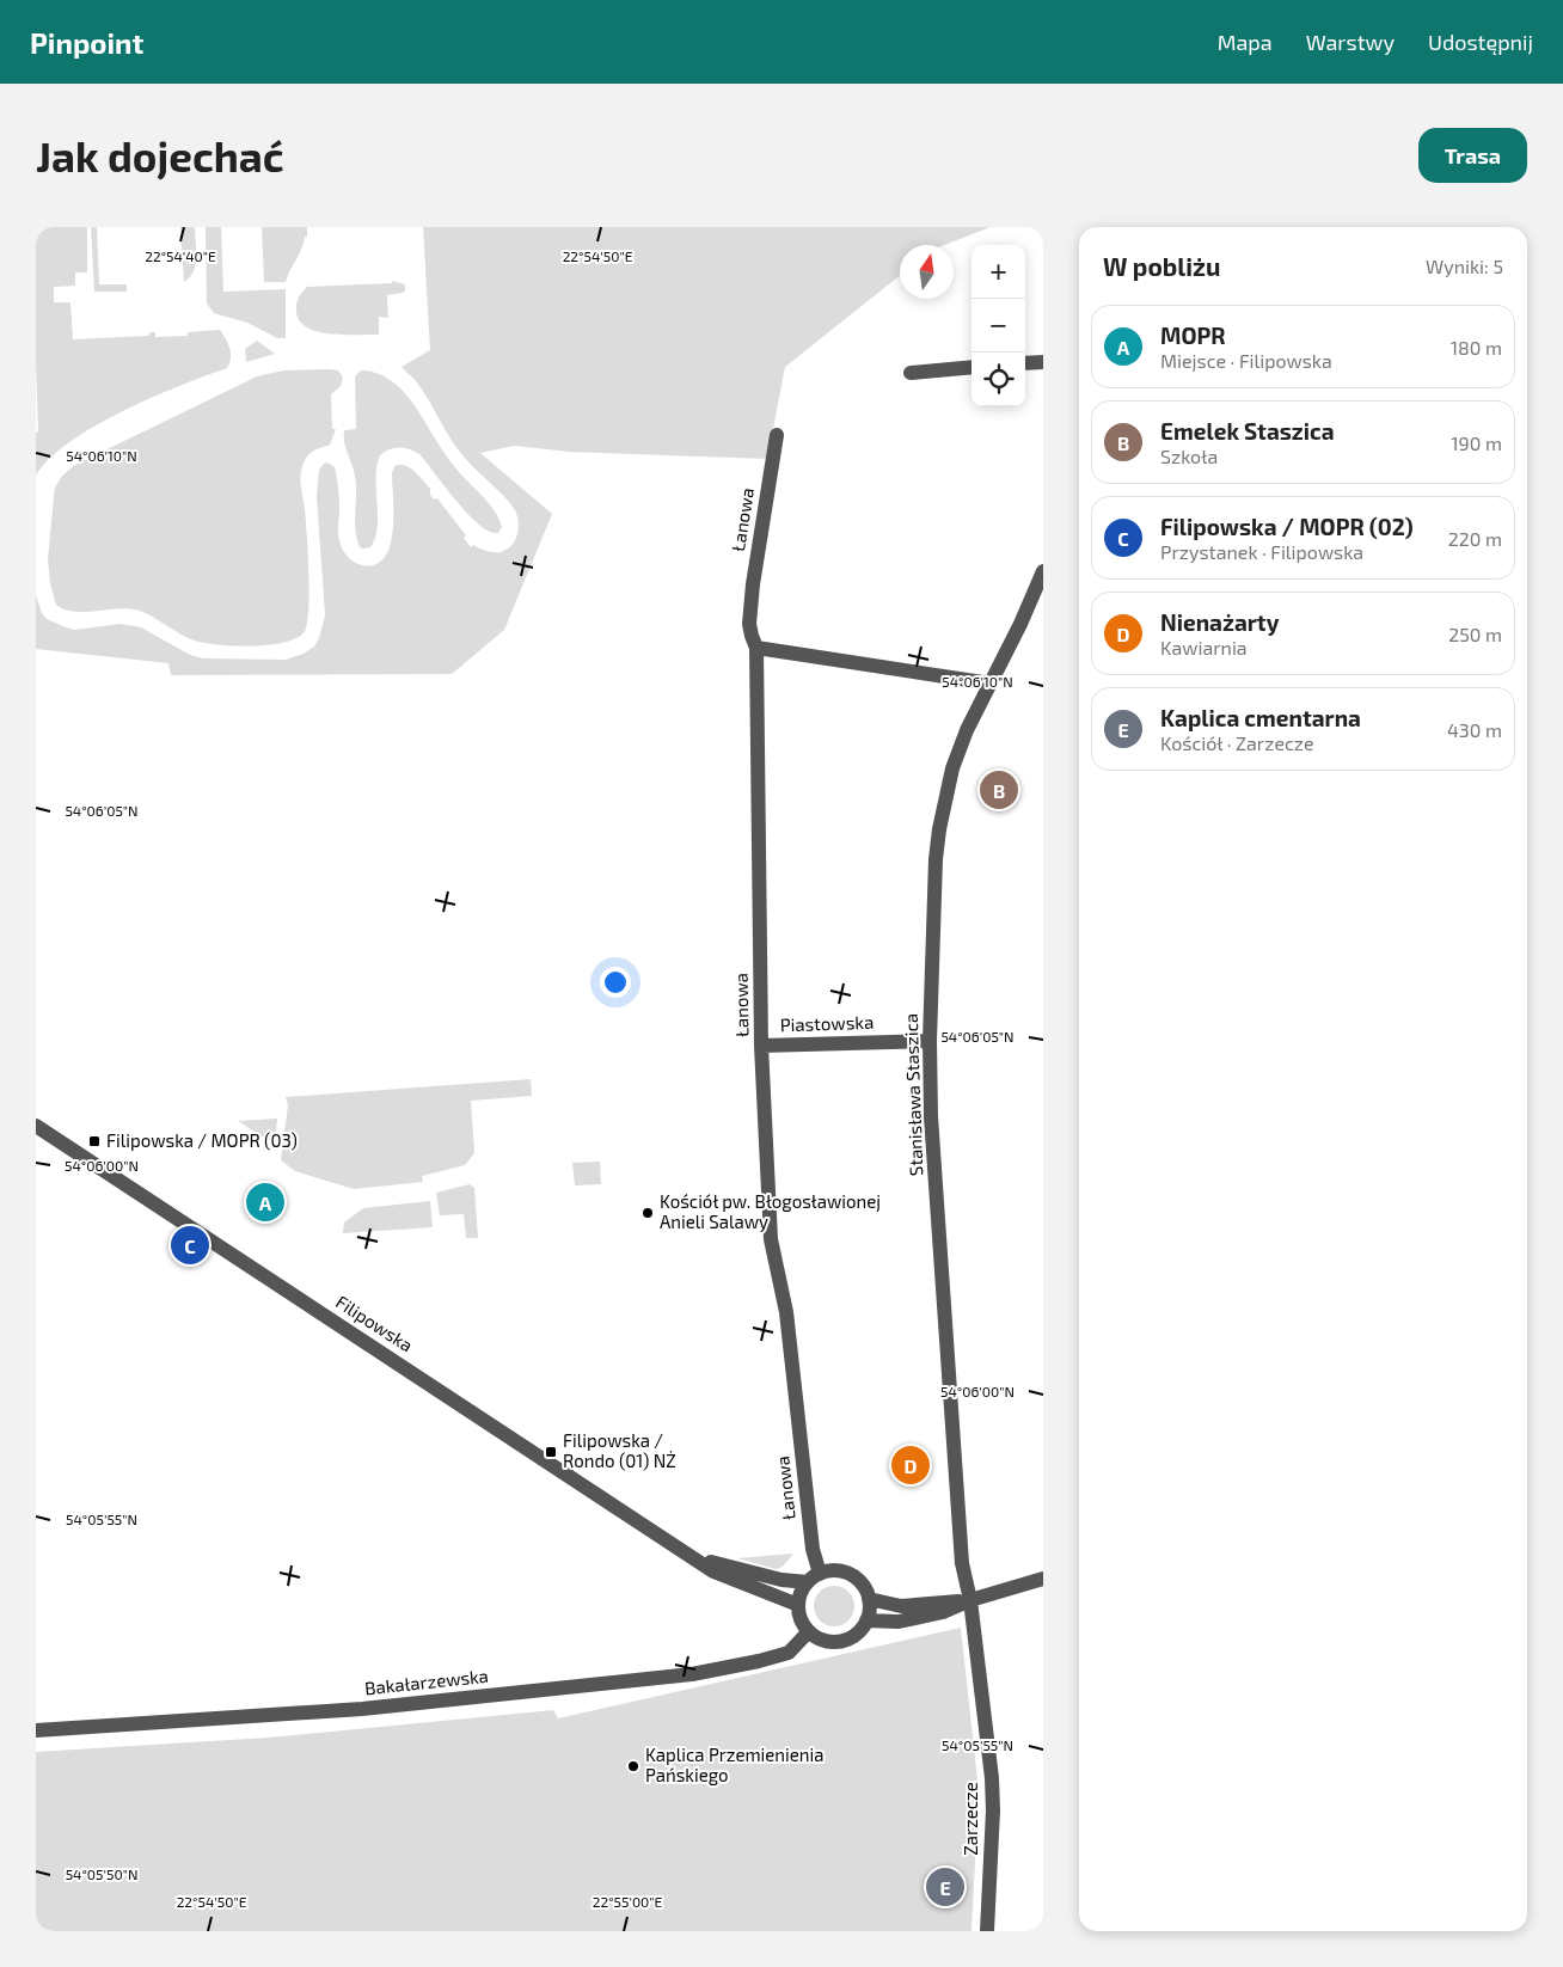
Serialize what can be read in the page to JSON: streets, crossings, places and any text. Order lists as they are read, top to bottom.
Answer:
{
  "streets": {
    "street": [
      "Łanowa",
      "Piastowska",
      "Stanisława Staszica",
      "Filipowska",
      "Bakałarzewska",
      "Zarzecze"
    ]
  },
  "crossings": [
    ["Łanowa", "Piastowska"],
    ["Łanowa", "Filipowska"],
    ["Łanowa", "Bakałarzewska"],
    ["Piastowska", "Stanisława Staszica"],
    ["Stanisława Staszica", "Zarzecze"],
    ["Filipowska", "Bakałarzewska"]
  ],
  "places": {
    "transit": ["Filipowska / MOPR (03)", "Filipowska / Rondo (01) NŻ"],
    "other": ["Kościół pw. Błogosławionej Anieli Salawy", "Kaplica Przemienienia Pańskiego"]
  },
  "north": "top",
  "page": {
    "header": "Pinpoint",
    "nav": ["Mapa", "Warstwy", "Udostępnij"],
    "buttons": "Trasa",
    "title": "Jak dojechać",
    "heading": ["W pobliżu", "Wyniki: 5"],
    "map_buttons": ["+", "−"],
    "list": [
      {
        "mark": "A",
        "name": "MOPR",
        "note": "Miejsce · Filipowska",
        "value": "180 m"
      },
      {
        "mark": "B",
        "name": "Emelek Staszica",
        "note": "Szkoła",
        "value": "190 m"
      },
      {
        "mark": "C",
        "name": "Filipowska / MOPR (02)",
        "note": "Przystanek · Filipowska",
        "value": "220 m"
      },
      {
        "mark": "D",
        "name": "Nienażarty",
        "note": "Kawiarnia",
        "value": "250 m"
      },
      {
        "mark": "E",
        "name": "Kaplica cmentarna",
        "note": "Kościół · Zarzecze",
        "value": "430 m"
      }
    ],
    "pins": [
      "B",
      "A",
      "C",
      "D",
      "E"
    ]
  },
  "coordinates": [
    "22°54'40\"E",
    "22°54'50\"E",
    "54°06'10\"N",
    "54°06'05\"N",
    "54°06'00\"N",
    "54°05'55\"N",
    "54°05'50\"N",
    "22°55'00\"E"
  ]
}
